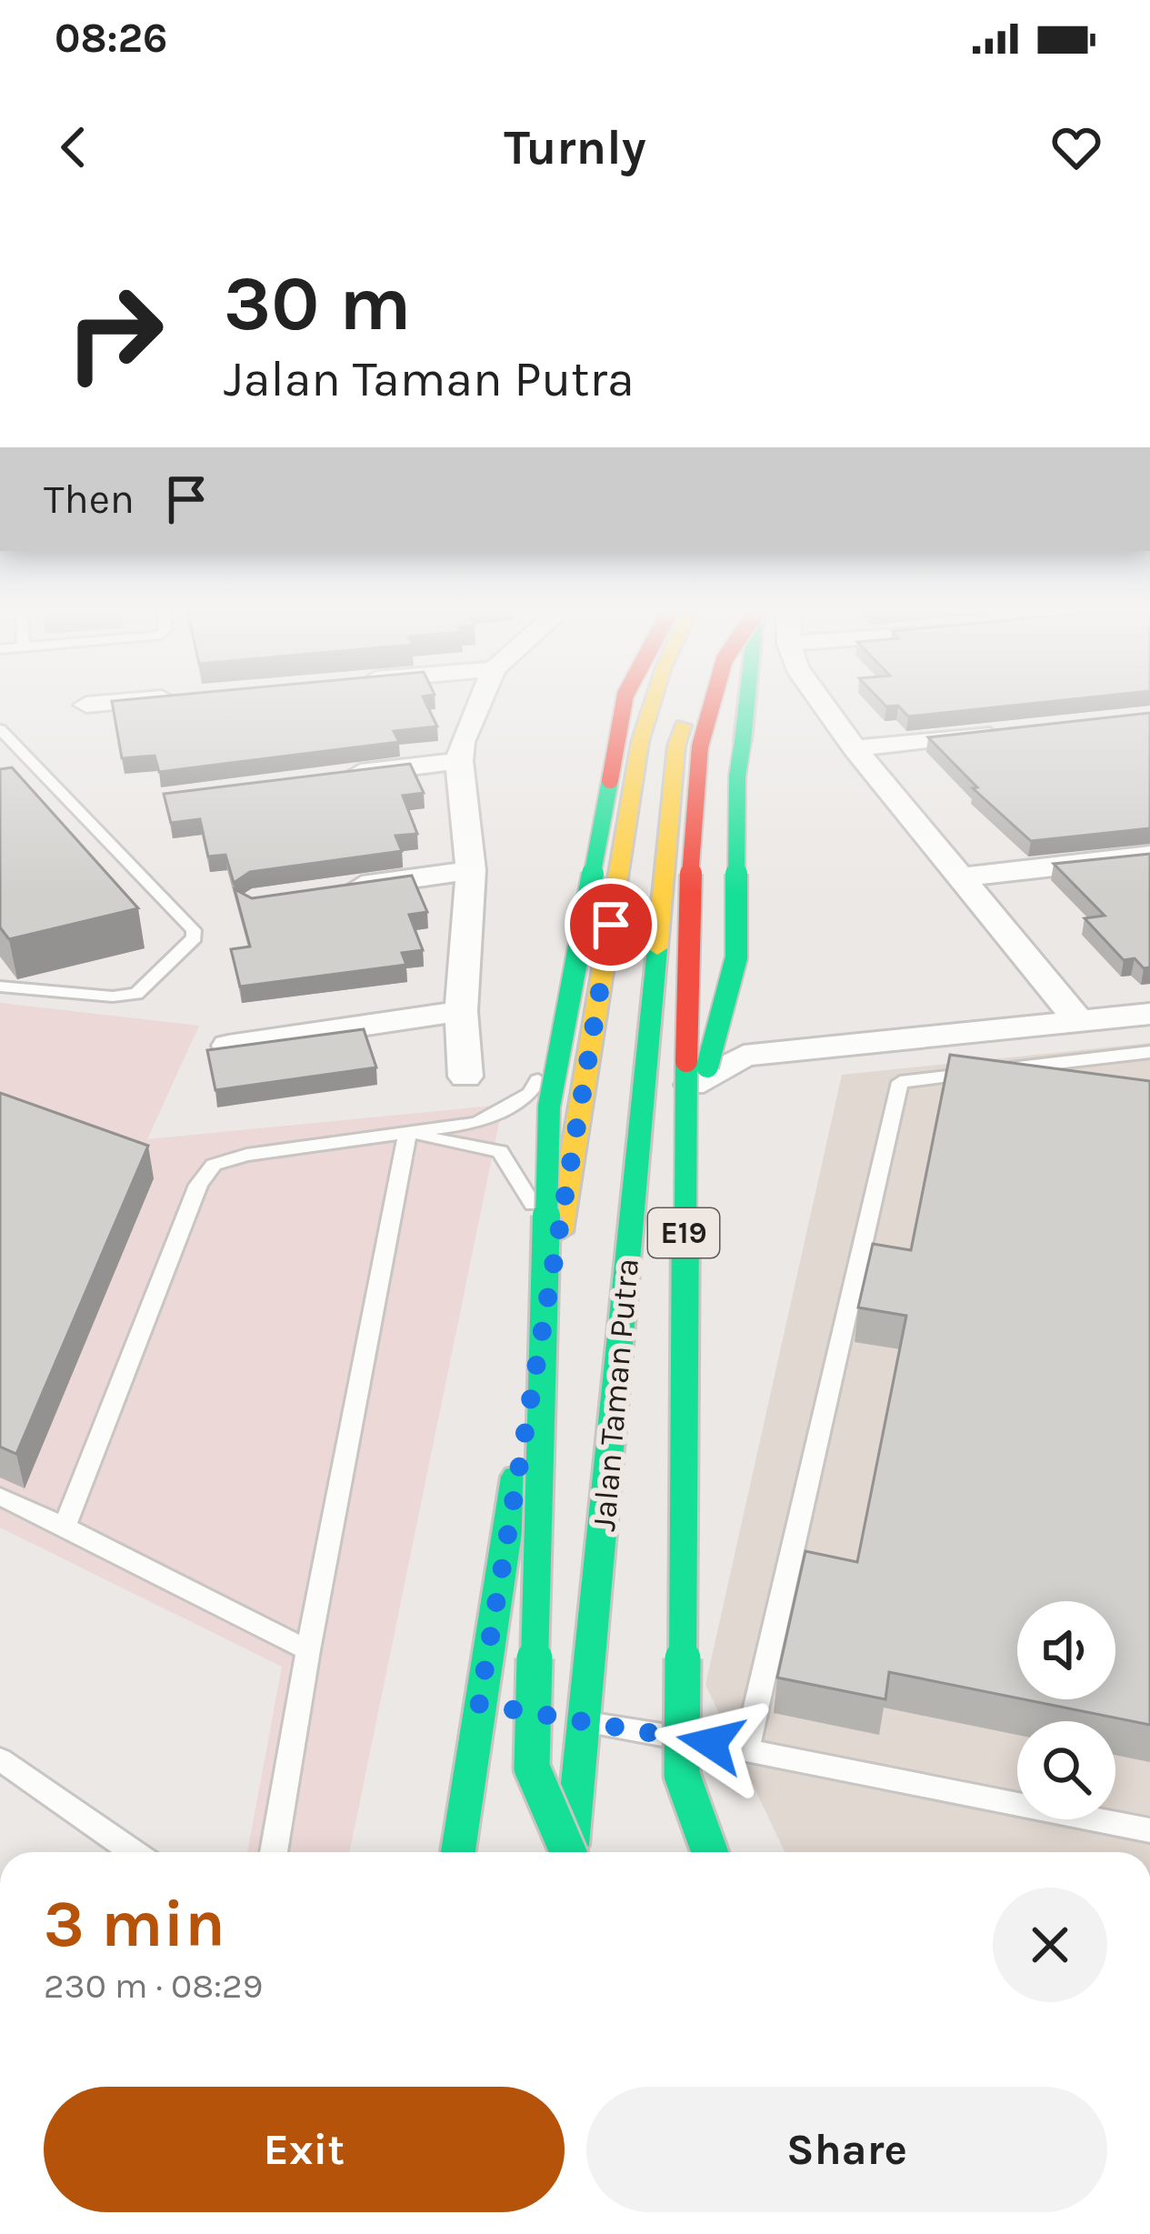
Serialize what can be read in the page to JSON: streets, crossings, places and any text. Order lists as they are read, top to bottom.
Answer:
{
  "streets": {
    "main road": ["E19", "Jalan Taman Putra"]
  },
  "page": {
    "status": "08:26",
    "header": "Turnly",
    "turn": ["30 m", "Jalan Taman Putra"],
    "then": "Then",
    "heading": ["3 min", "230 m · 08:29"],
    "buttons": ["Exit", "Share"]
  }
}
